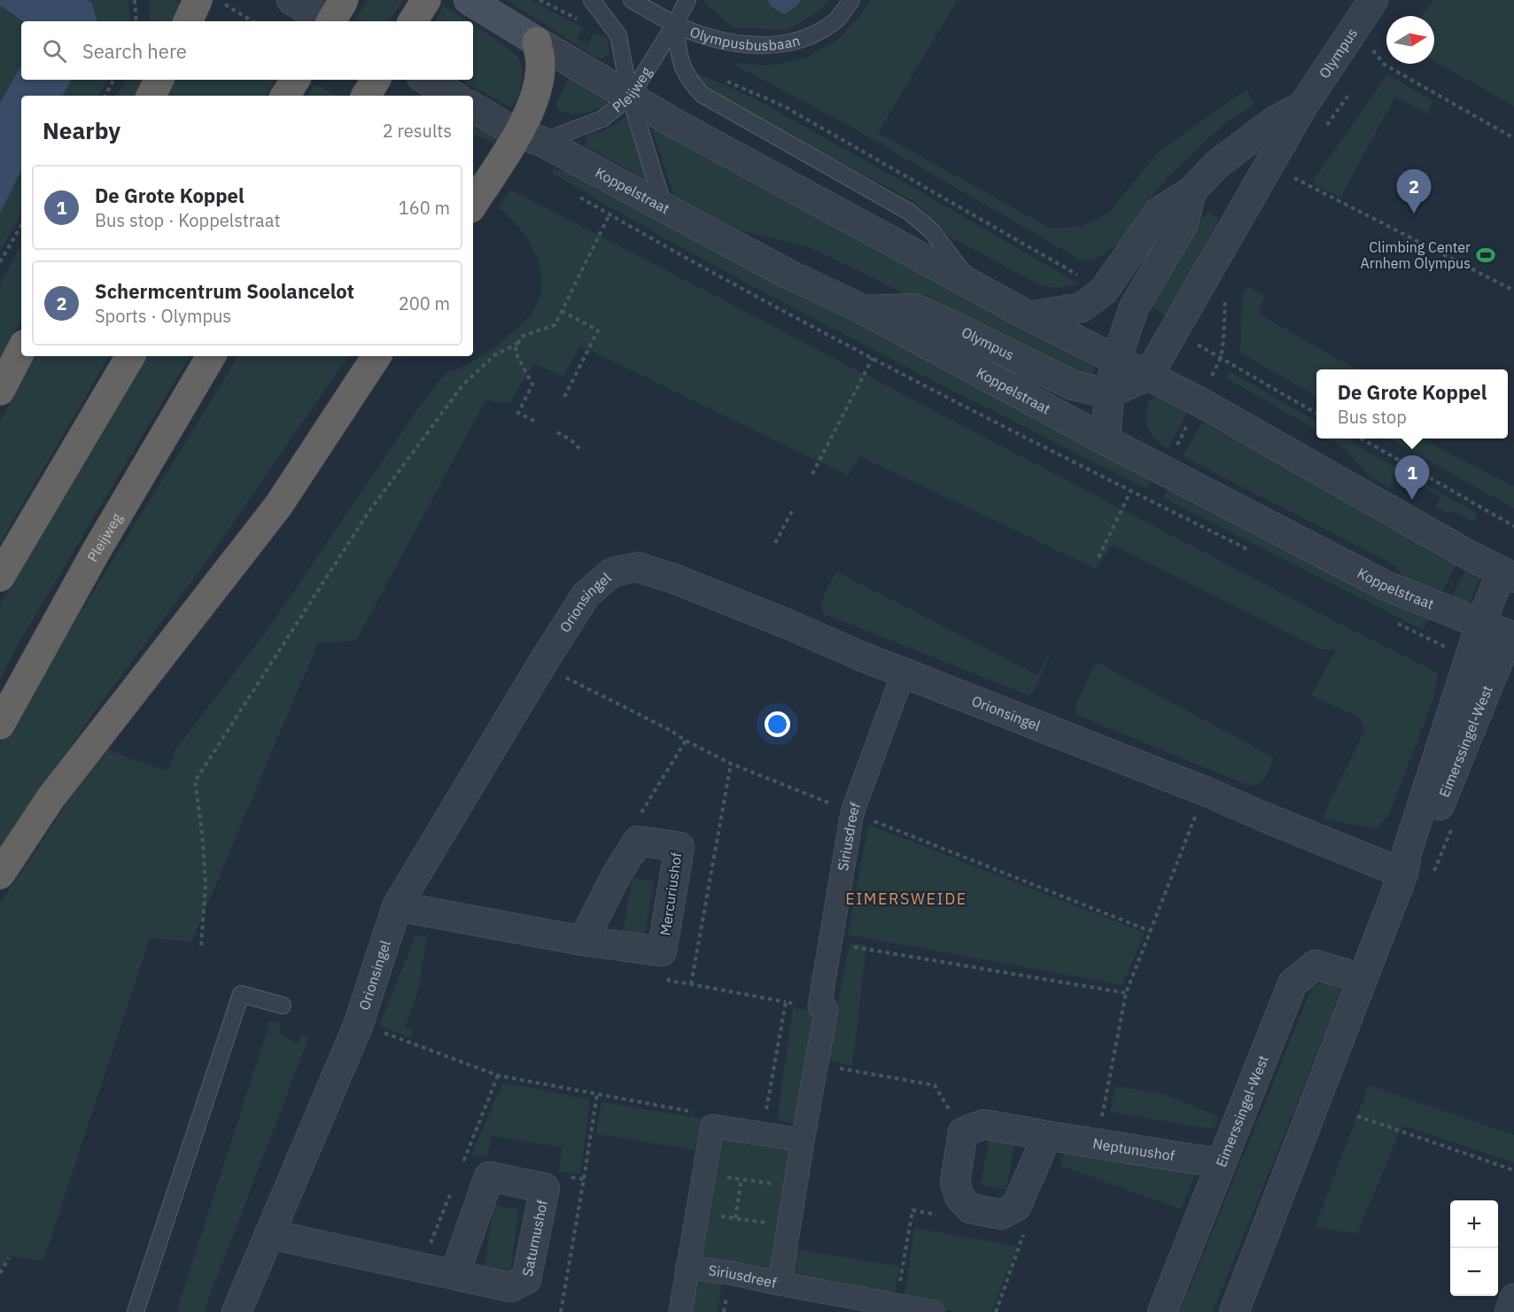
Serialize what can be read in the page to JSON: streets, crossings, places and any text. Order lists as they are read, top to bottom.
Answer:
{
  "streets": {
    "highway": ["Pleijweg"],
    "street": [
      "Olympus",
      "Koppelstraat",
      "Orionsingel",
      "Eimerssingel-West",
      "Siriusdreef",
      "Mercuriushof",
      "Neptunushof"
    ],
    "lane": ["Olympusbusbaan"]
  },
  "crossings": [
    ["Olympusbusbaan", "Pleijweg"],
    ["Olympus", "Koppelstraat"],
    ["Pleijweg", "Koppelstraat"],
    ["Koppelstraat", "Eimerssingel-West"],
    ["Orionsingel", "Eimerssingel-West"],
    ["Orionsingel", "Siriusdreef"],
    ["Orionsingel", "Mercuriushof"],
    ["Eimerssingel-West", "Neptunushof"]
  ],
  "districts": ["EIMERSWEIDE"],
  "places": {
    "sports": ["Climbing Center Arnhem Olympus"]
  },
  "north": "right",
  "page": {
    "search": "Search here",
    "heading": ["Nearby", "2 results"],
    "list": [
      {
        "mark": "1",
        "name": "De Grote Koppel",
        "note": "Bus stop · Koppelstraat",
        "value": "160 m"
      },
      {
        "mark": "2",
        "name": "Schermcentrum Soolancelot",
        "note": "Sports · Olympus",
        "value": "200 m"
      }
    ],
    "pins": ["2", "1"],
    "popup": ["De Grote Koppel", "Bus stop"],
    "map_buttons": ["+", "−"]
  }
}
